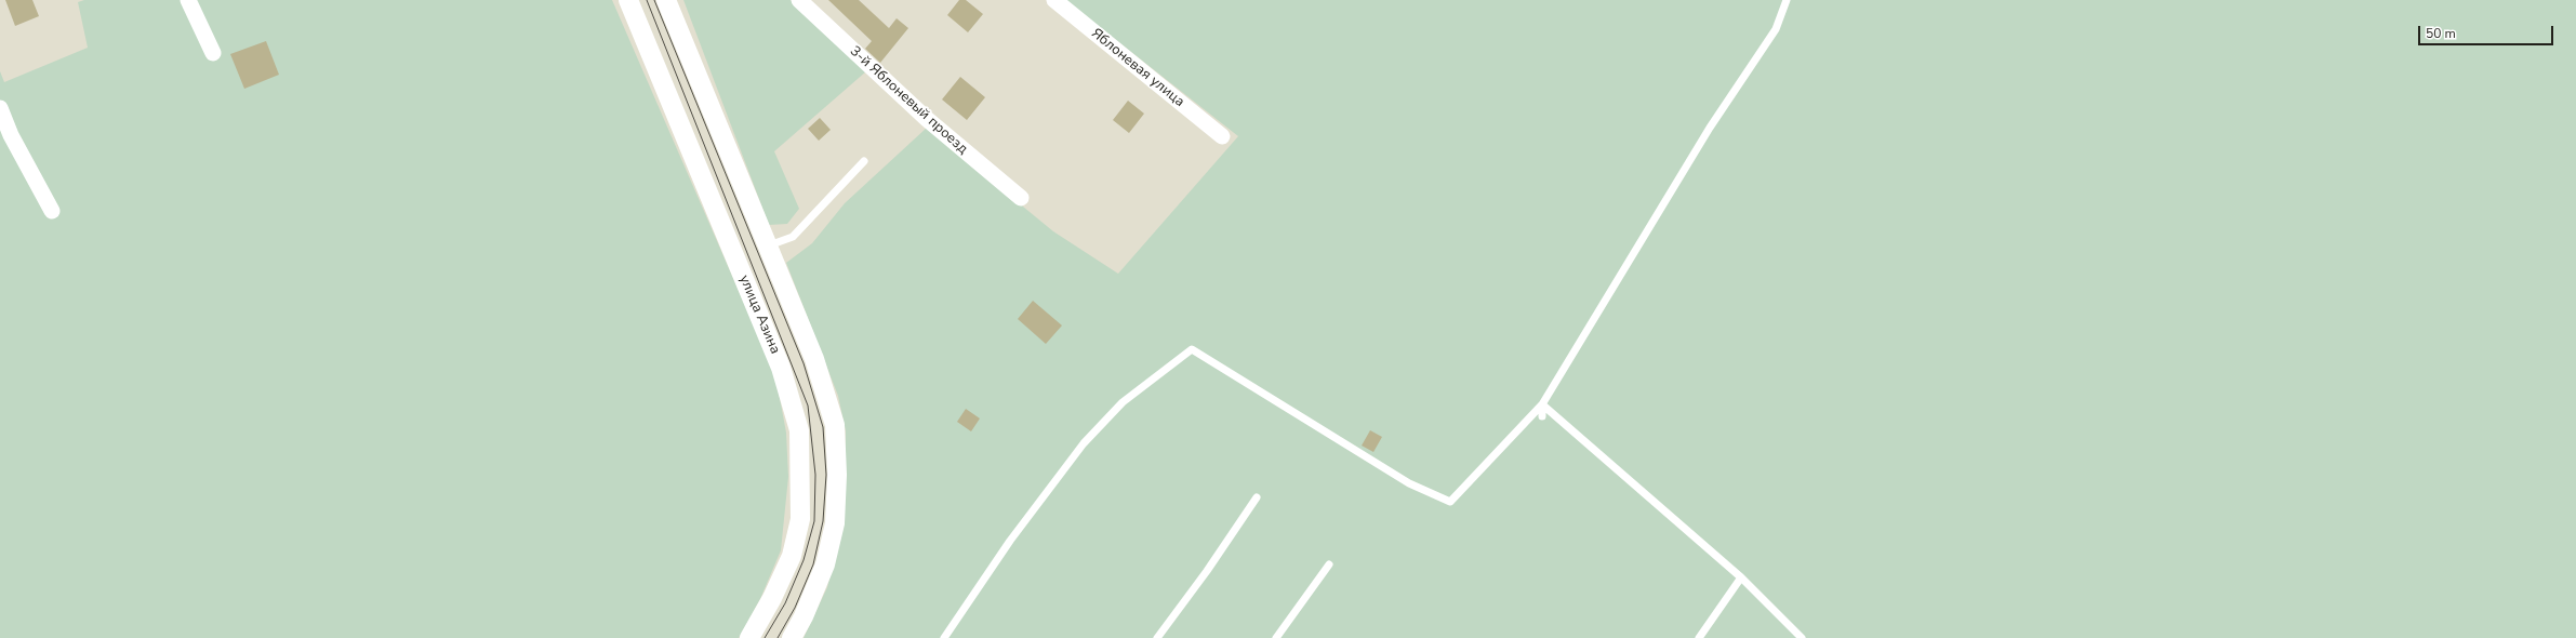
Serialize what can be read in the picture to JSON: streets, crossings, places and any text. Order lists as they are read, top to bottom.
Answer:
{
  "streets": {
    "street": ["Яблоневая улица", "3-й Яблоневый проезд", "улица Азина"]
  },
  "scale_bar": "50 m"
}
